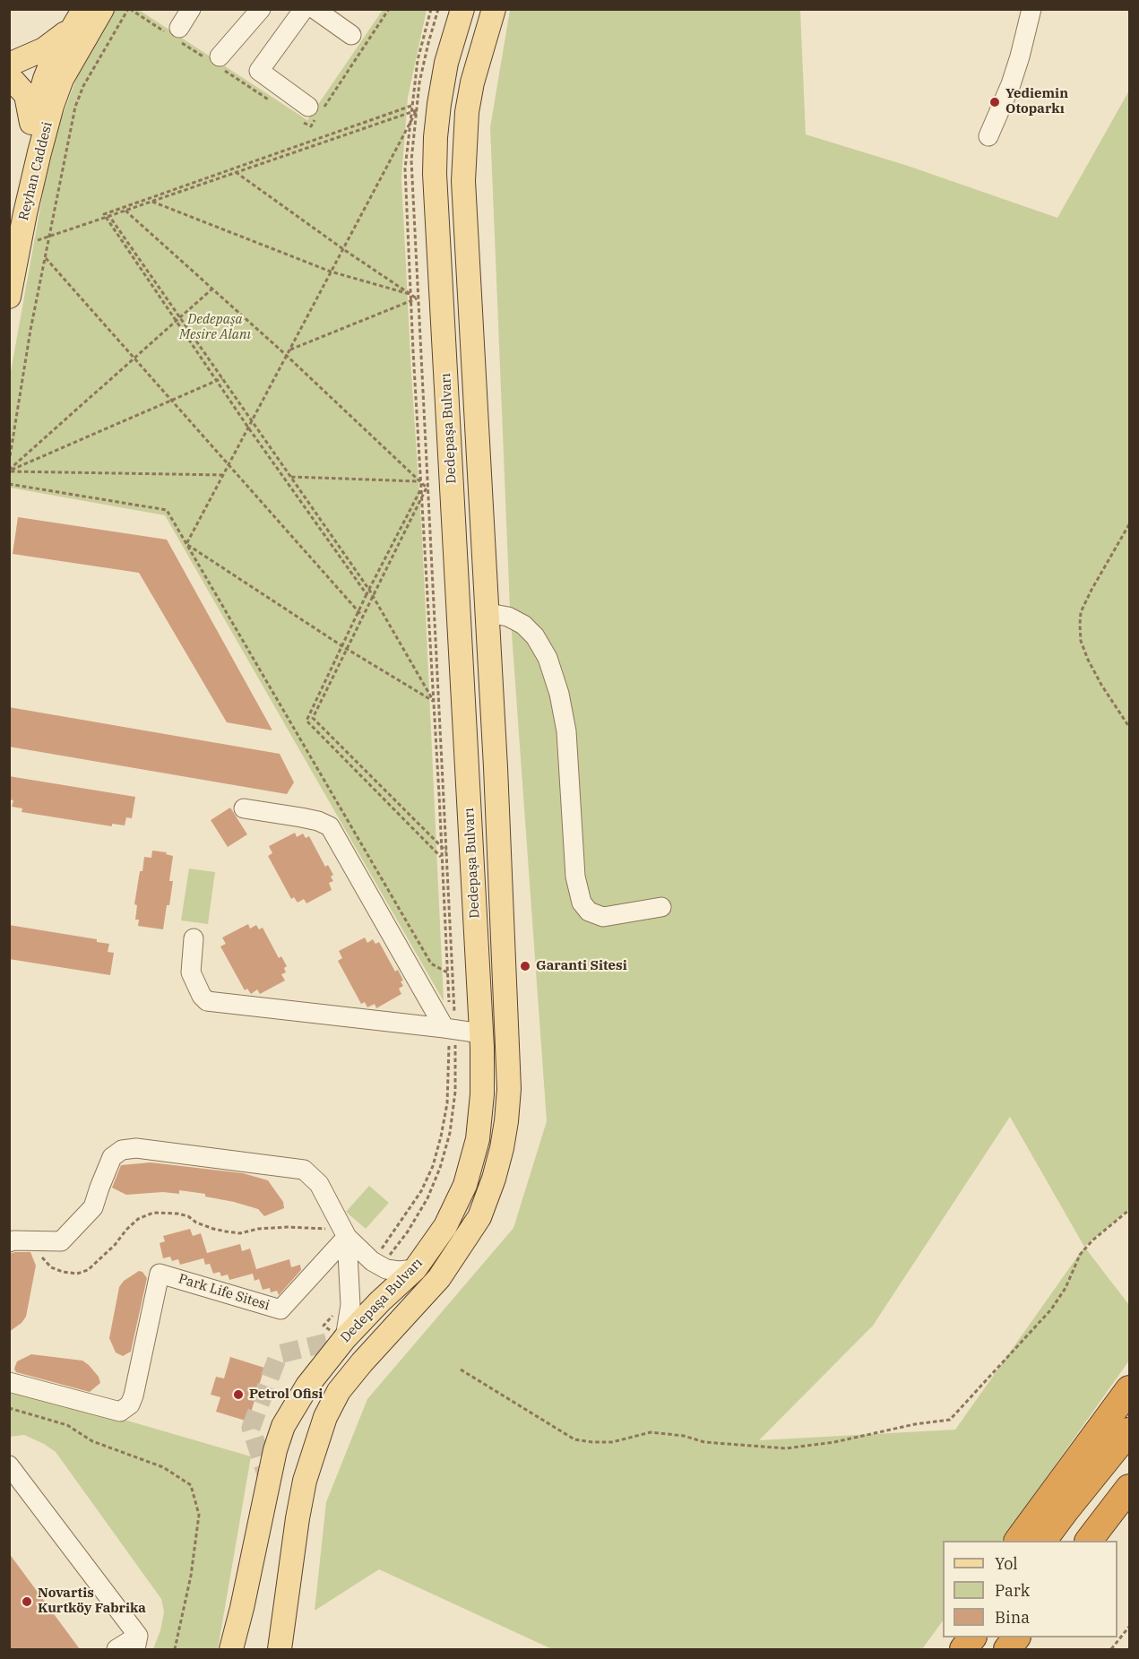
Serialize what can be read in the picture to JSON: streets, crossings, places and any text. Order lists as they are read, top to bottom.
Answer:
{
  "streets": {
    "main road": ["Reyhan Caddesi", "Dedepaşa Bulvarı"],
    "lane": ["Park Life Sitesi"]
  },
  "parks": ["Dedepaşa Mesire Alanı"],
  "places": [
    "Yediemin Otoparkı",
    "Garanti Sitesi",
    "Petrol Ofisi",
    "Novartis Kurtköy Fabrika"
  ],
  "legend": ["Yol", "Park", "Bina"]
}
